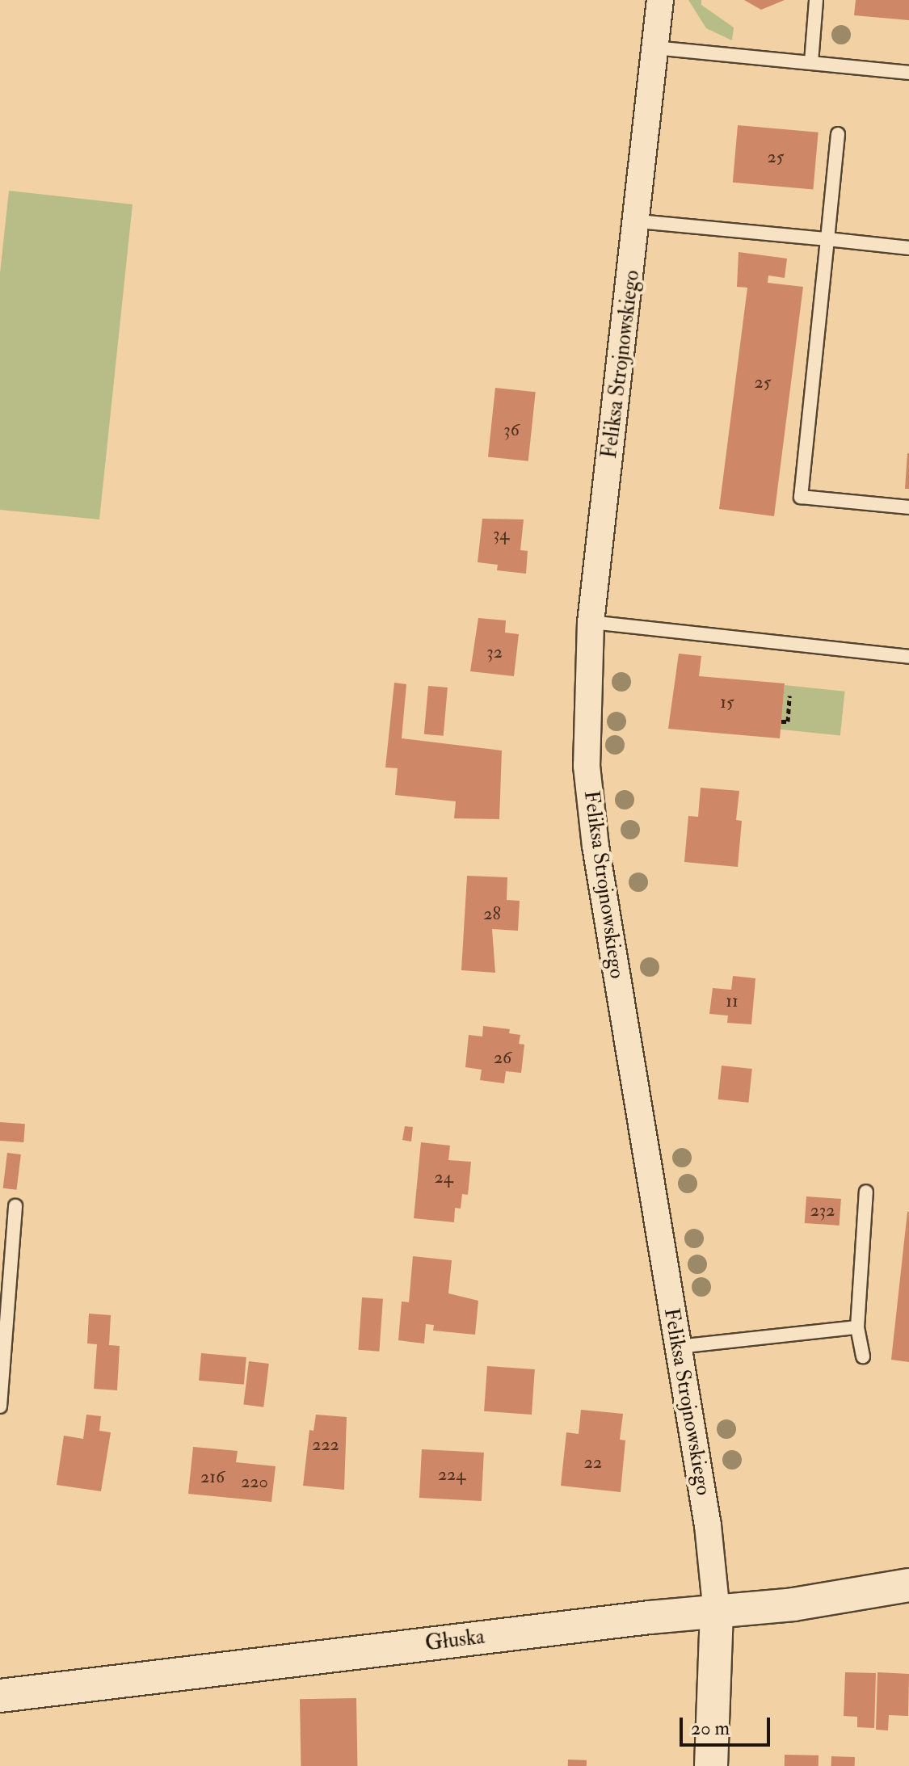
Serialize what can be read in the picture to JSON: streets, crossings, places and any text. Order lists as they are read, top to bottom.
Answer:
{
  "streets": {
    "street": ["Feliksa Strojnowskiego", "Głuska"]
  },
  "crossings": [
    ["Feliksa Strojnowskiego", "Głuska"]
  ],
  "house_numbers": [
    "25",
    "25",
    "36",
    "34",
    "32",
    "15",
    "28",
    "11",
    "26",
    "24",
    "232",
    "222",
    "22",
    "224",
    "216",
    "220"
  ],
  "scale_bar": "20 m"
}
